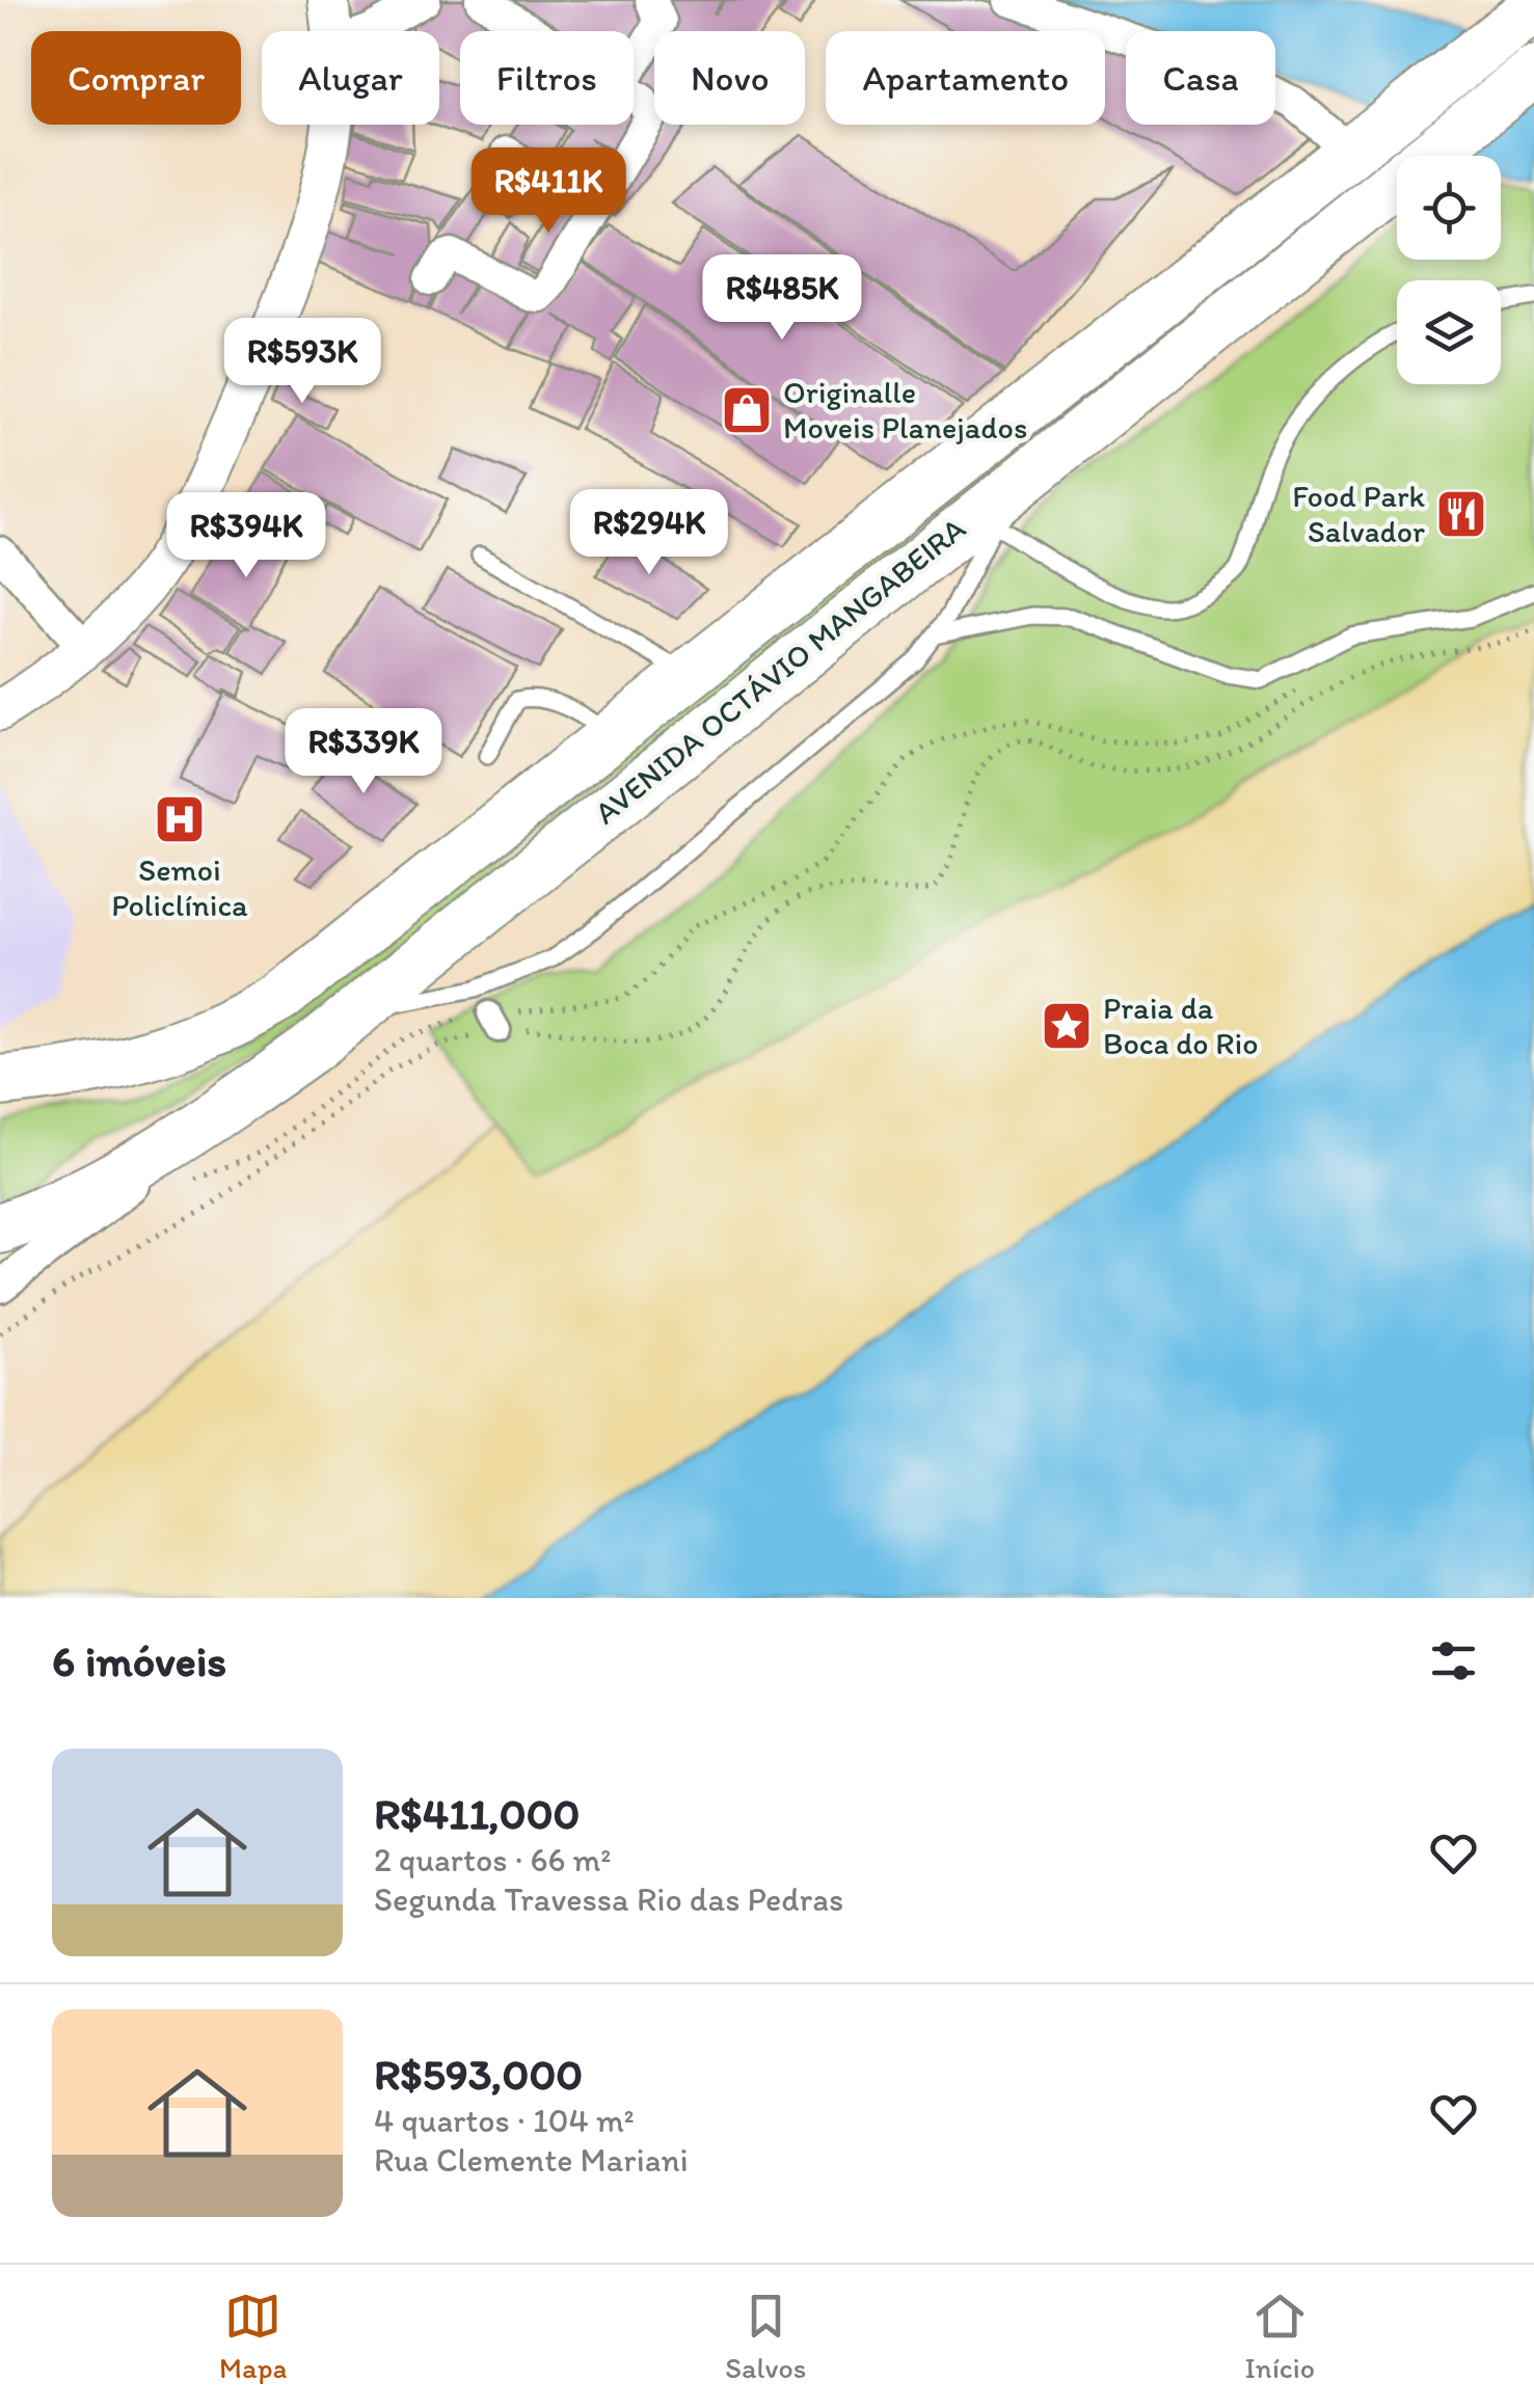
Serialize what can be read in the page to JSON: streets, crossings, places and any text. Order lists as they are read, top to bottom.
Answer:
{
  "streets": {
    "main road": ["AVENIDA OCTÁVIO MANGABEIRA"]
  },
  "places": {
    "shop": ["Originalle Moveis Planejados"],
    "restaurant": ["Food Park Salvador"],
    "hospital": ["Semoi Policlínica"],
    "place": ["Praia da Boca do Rio"]
  },
  "page": {
    "chip": [
      "Comprar",
      "Alugar",
      "Filtros",
      "Novo",
      "Apartamento",
      "Casa"
    ],
    "price": [
      "R$411K",
      "R$485K",
      "R$593K",
      "R$294K",
      "R$394K",
      "R$339K"
    ],
    "heading": "6 imóveis",
    "list": [
      {
        "name": "R$411,000",
        "note": "2 quartos · 66 m² · Segunda Travessa Rio das Pedras"
      },
      {
        "name": "R$593,000",
        "note": "4 quartos · 104 m² · Rua Clemente Mariani"
      }
    ],
    "tabs": ["Mapa", "Salvos", "Início"]
  }
}
